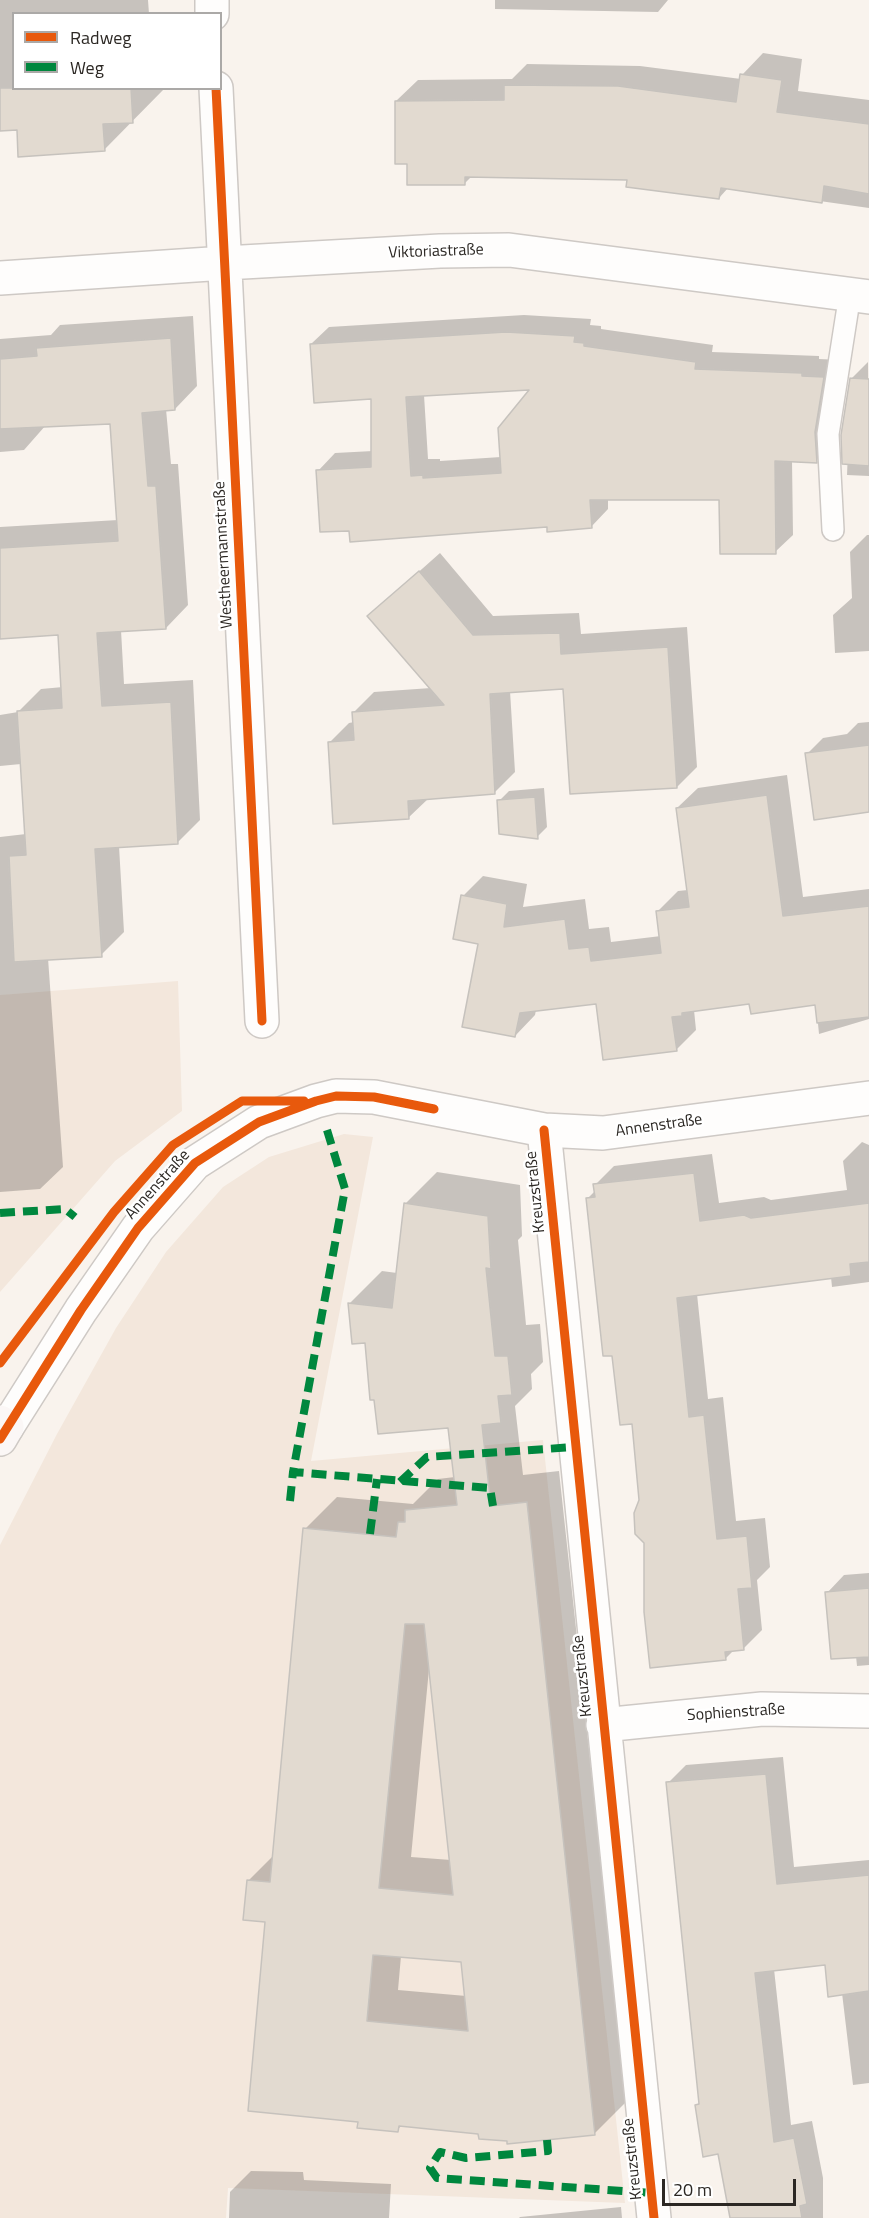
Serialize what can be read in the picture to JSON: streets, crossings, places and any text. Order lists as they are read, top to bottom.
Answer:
{
  "streets": {
    "street": [
      "Viktoriastraße",
      "Westheermannstraße",
      "Annenstraße",
      "Kreuzstraße",
      "Sophienstraße"
    ]
  },
  "crossings": [
    ["Viktoriastraße", "Westheermannstraße"],
    ["Annenstraße", "Kreuzstraße"],
    ["Kreuzstraße", "Sophienstraße"]
  ],
  "legend": ["Radweg", "Weg"],
  "scale_bar": "20 m"
}
